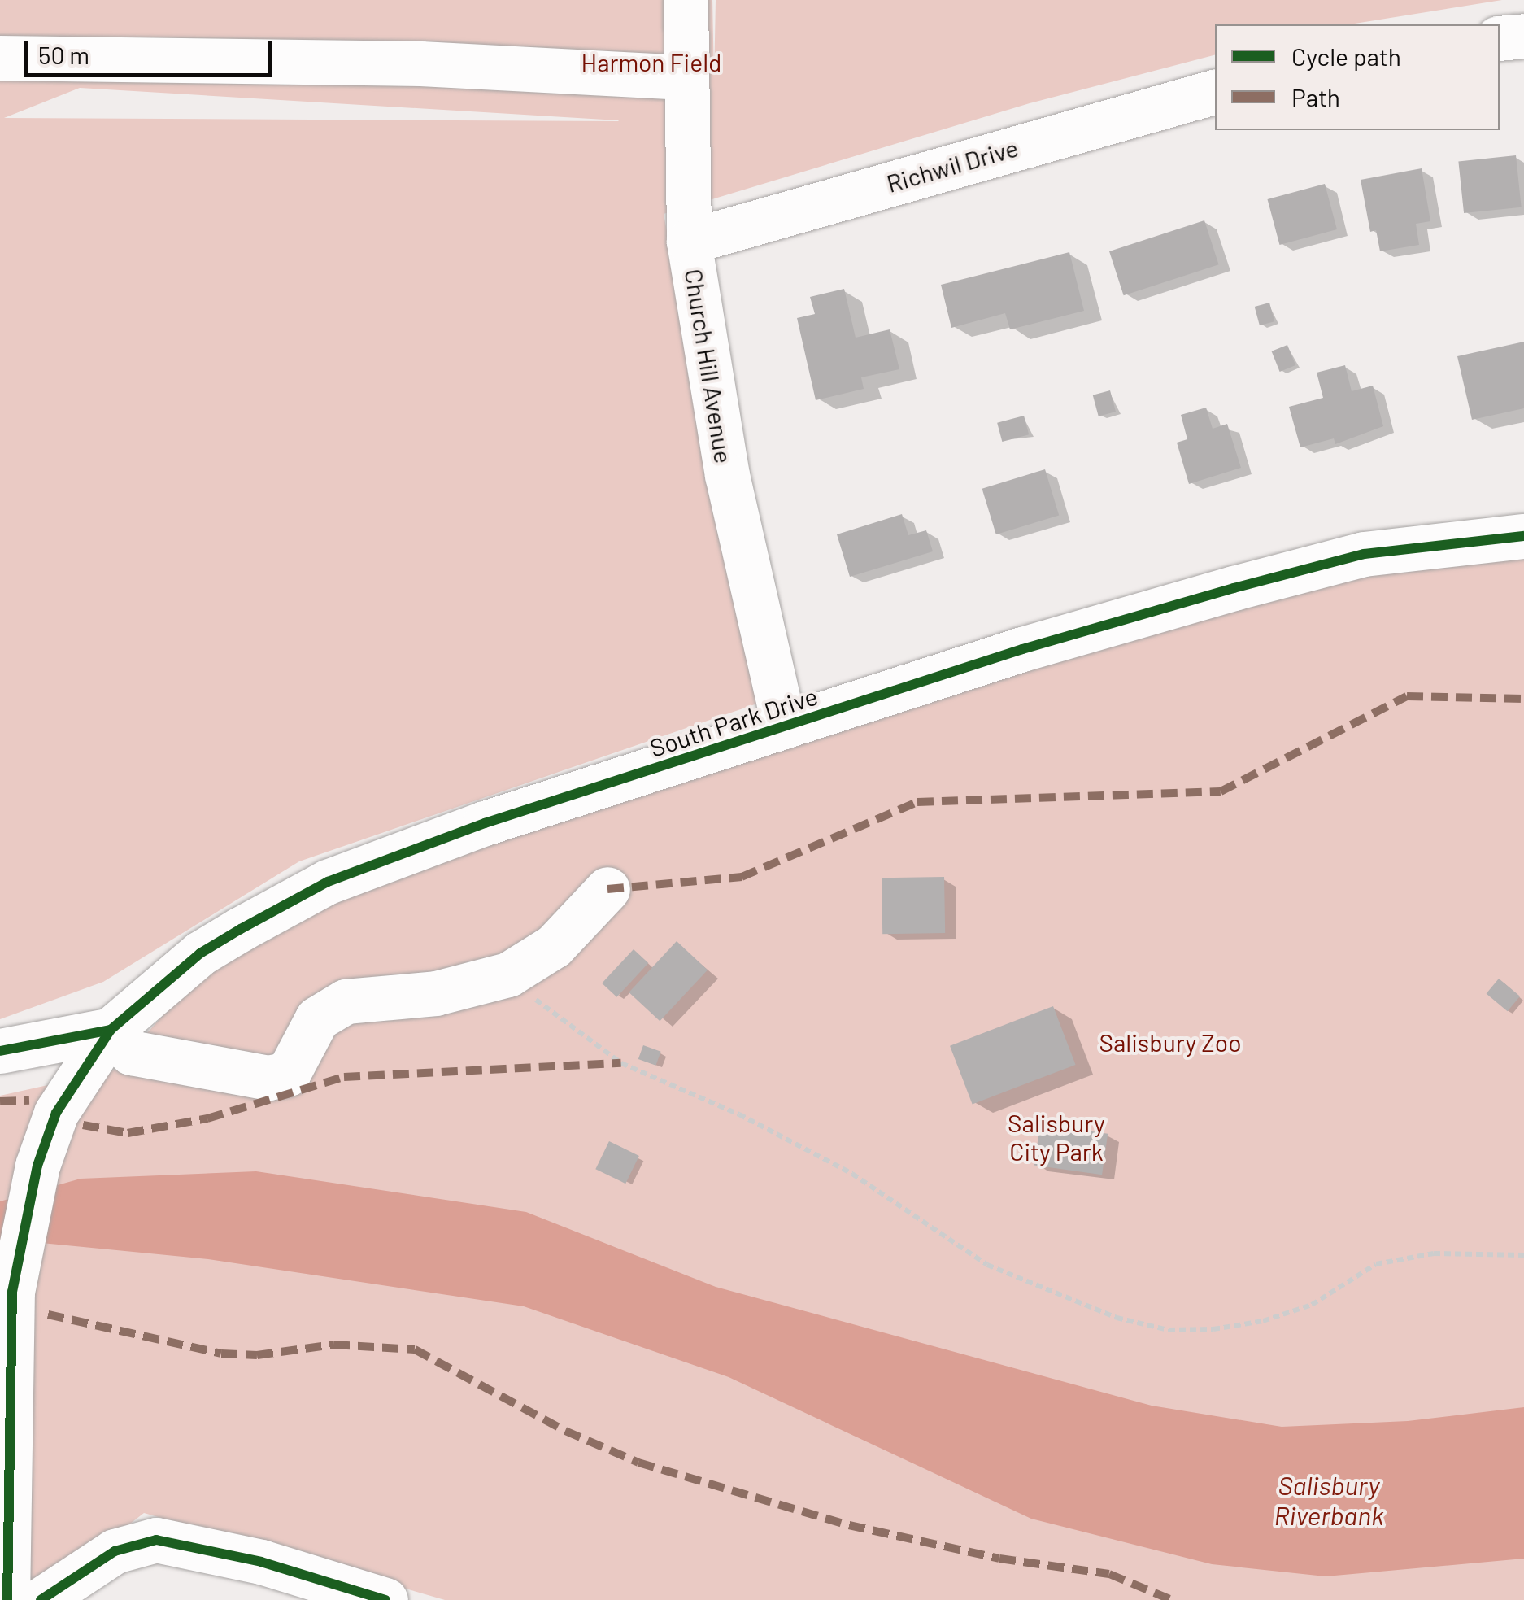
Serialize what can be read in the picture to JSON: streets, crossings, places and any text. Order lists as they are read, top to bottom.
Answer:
{
  "streets": {
    "street": ["Richwil Drive", "Church Hill Avenue", "South Park Drive"]
  },
  "crossings": [
    ["Richwil Drive", "Church Hill Avenue"],
    ["Church Hill Avenue", "South Park Drive"]
  ],
  "water": ["Salisbury Riverbank"],
  "parks": ["Harmon Field", "Salisbury Zoo", "Salisbury City Park"],
  "legend": ["Cycle path", "Path"],
  "scale_bar": "50 m"
}
